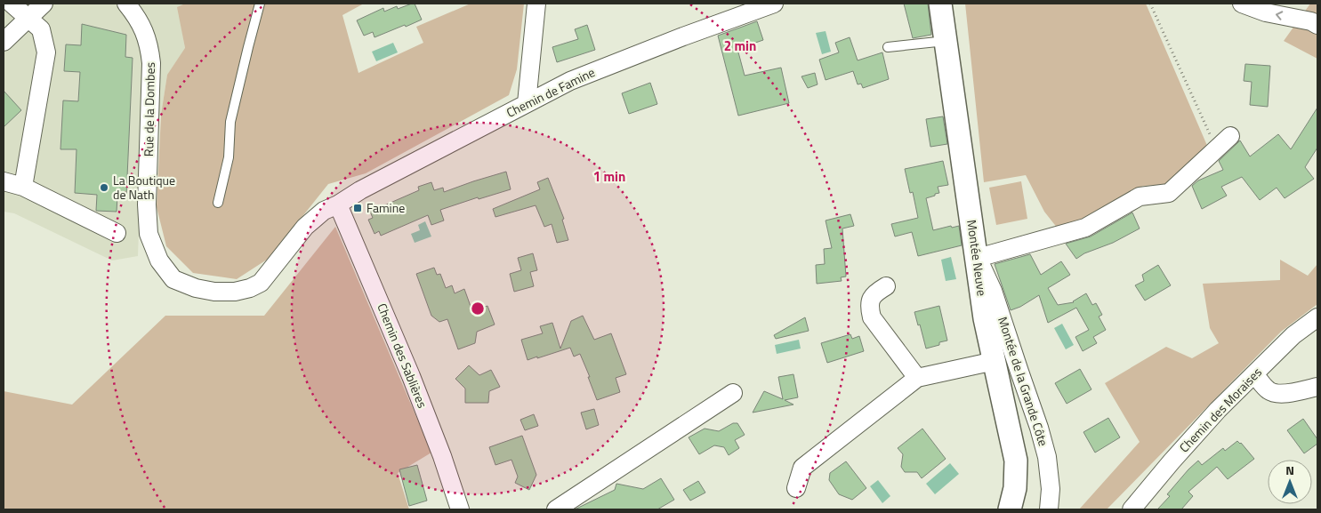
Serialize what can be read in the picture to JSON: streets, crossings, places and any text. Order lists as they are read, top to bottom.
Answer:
{
  "streets": {
    "street": [
      "Chemin de Famine",
      "Rue de la Dombes",
      "Montée Neuve",
      "Chemin des Sablières",
      "Montée de la Grande Côte",
      "Chemin des Moraises"
    ]
  },
  "crossings": [
    ["Chemin de Famine", "Rue de la Dombes"],
    ["Chemin de Famine", "Chemin des Sablières"],
    ["Rue de la Dombes", "Chemin des Sablières"],
    ["Montée Neuve", "Montée de la Grande Côte"]
  ],
  "places": {
    "other": ["La Boutique de Nath"],
    "transit": ["Famine"]
  },
  "north": "top",
  "rings": ["2 min", "1 min"]
}
